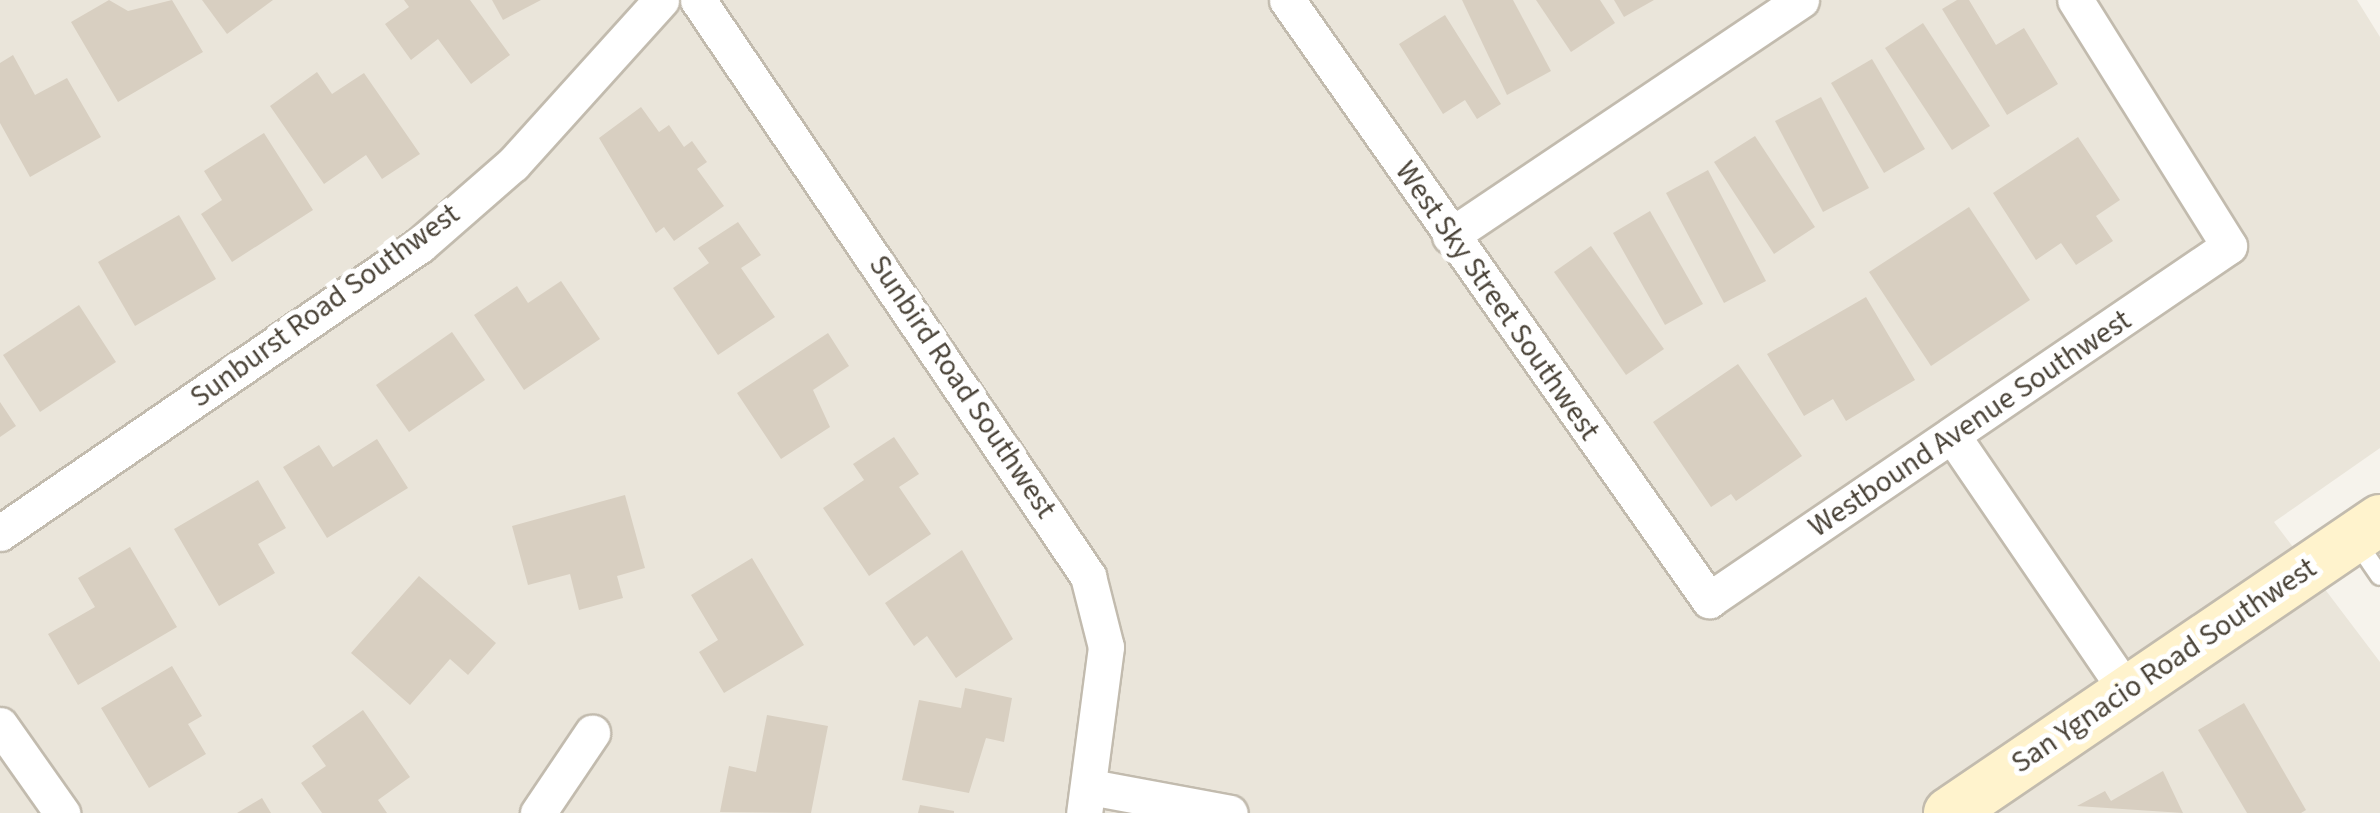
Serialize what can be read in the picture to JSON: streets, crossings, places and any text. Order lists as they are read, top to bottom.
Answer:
{
  "streets": {
    "street": [
      "West Sky Street Southwest",
      "Sunburst Road Southwest",
      "Sunbird Road Southwest",
      "Westbound Avenue Southwest",
      "San Ygnacio Road Southwest"
    ]
  },
  "crossings": [
    ["West Sky Street Southwest", "Westbound Avenue Southwest"]
  ]
}
